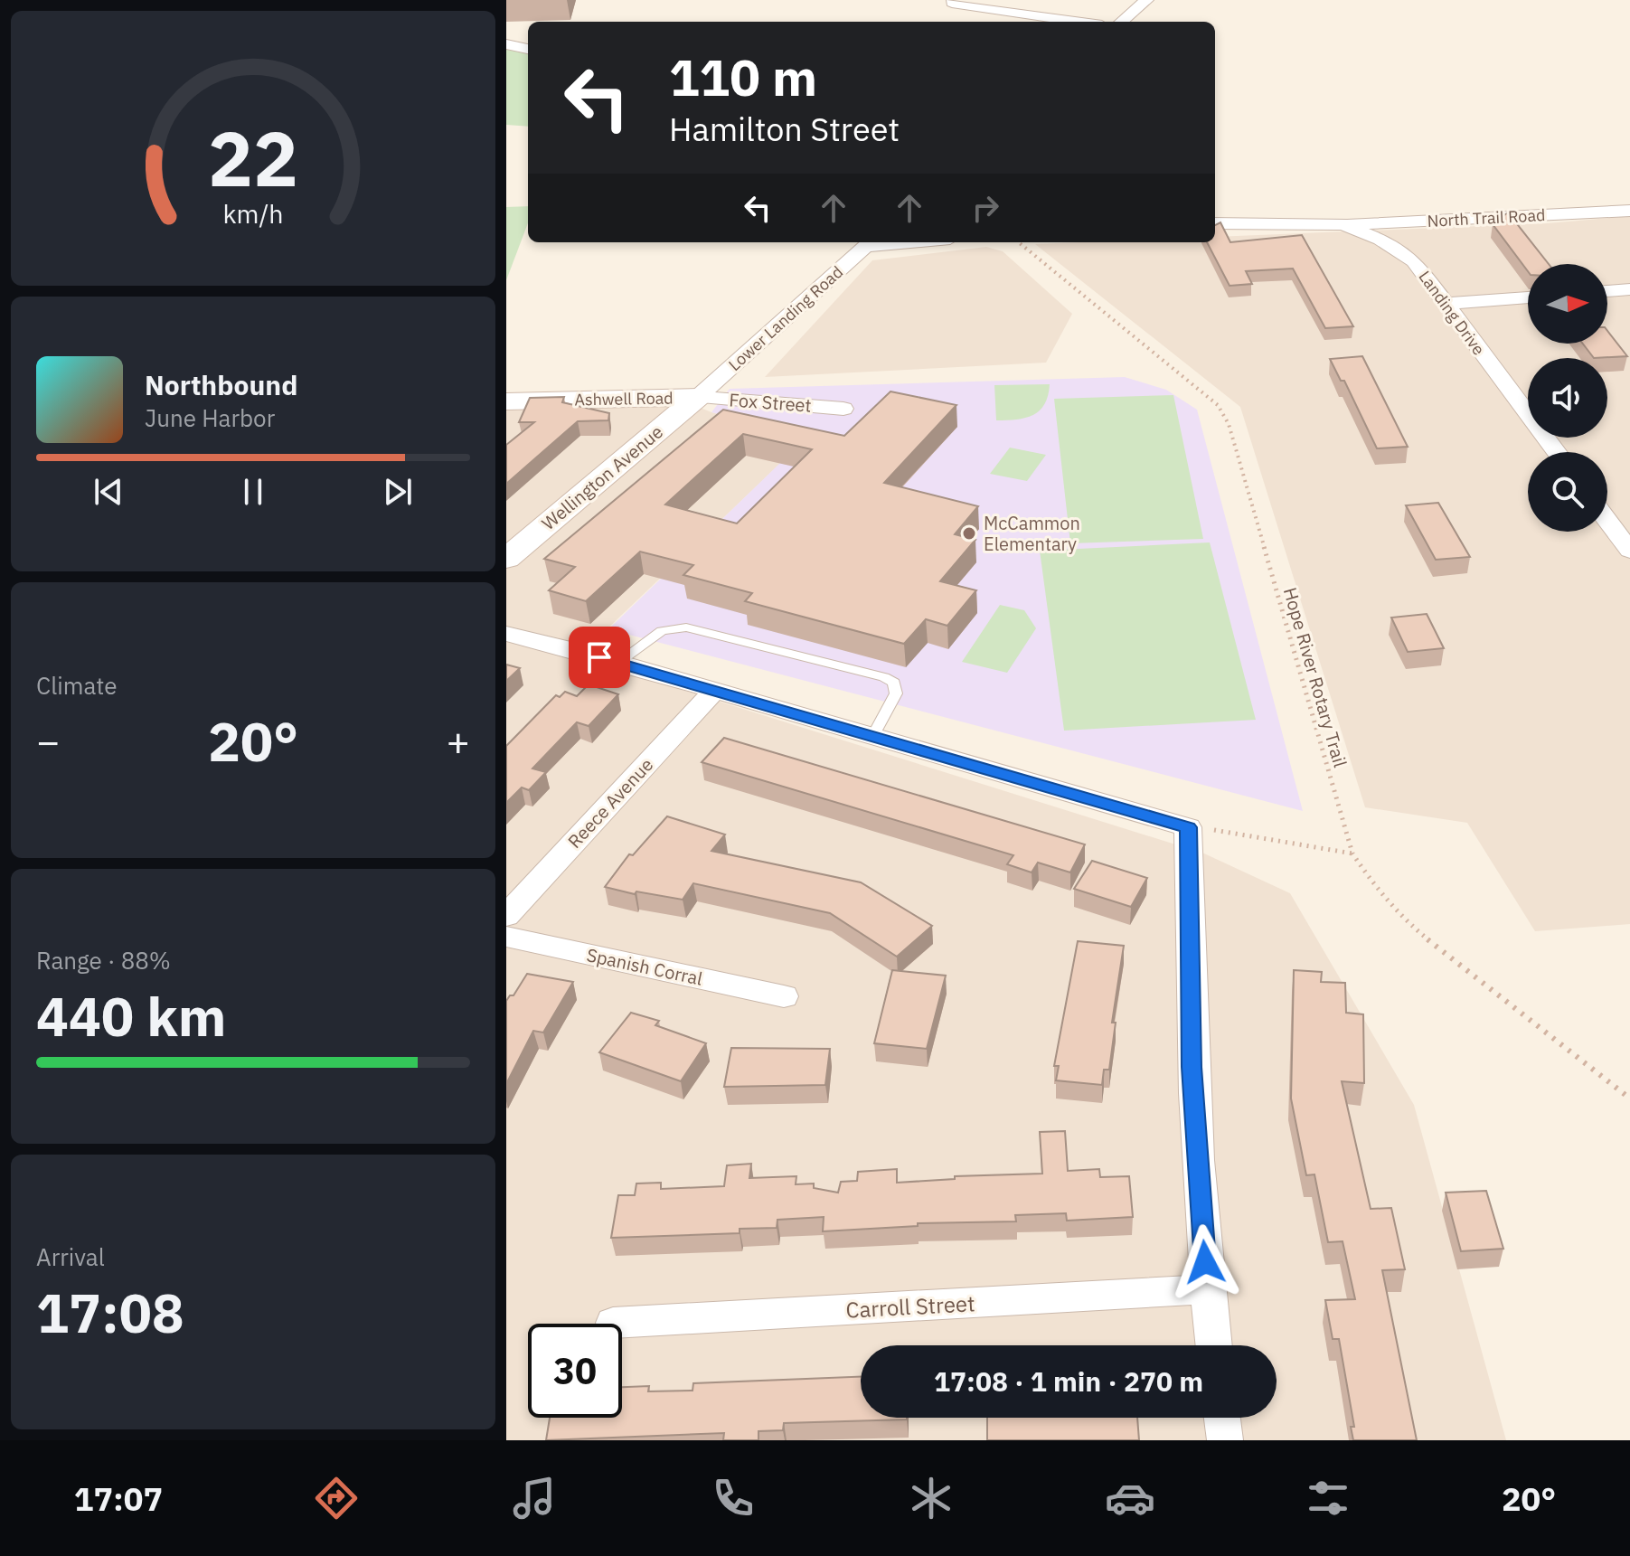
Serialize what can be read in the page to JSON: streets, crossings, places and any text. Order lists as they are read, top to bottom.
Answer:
{
  "streets": {
    "street": [
      "North Trail Road",
      "Landing Drive",
      "Lower Landing Road",
      "Ashwell Road",
      "Fox Street",
      "Wellington Avenue",
      "Reece Avenue",
      "Spanish Corral",
      "Carroll Street"
    ],
    "path": ["Hope River Rotary Trail"]
  },
  "crossings": [
    ["North Trail Road", "Landing Drive"],
    ["Lower Landing Road", "Ashwell Road"],
    ["Lower Landing Road", "Fox Street"],
    ["Lower Landing Road", "Wellington Avenue"],
    ["Ashwell Road", "Fox Street"],
    ["Ashwell Road", "Wellington Avenue"],
    ["Fox Street", "Wellington Avenue"]
  ],
  "places": ["McCammon Elementary"],
  "north": "right",
  "page": {
    "turn": ["110 m", "Hamilton Street"],
    "song": ["Northbound", "June Harbor"],
    "tile": [
      "Climate",
      ["Range · 88%", "440 km"],
      ["Arrival", "17:08"]
    ],
    "heat": ["−", "20°", "+"],
    "limit": "30",
    "trip": "17:08 · 1 min · 270 m",
    "tabs": ["17:07", "20°"],
    "gauge": ["22", "km/h"]
  }
}
